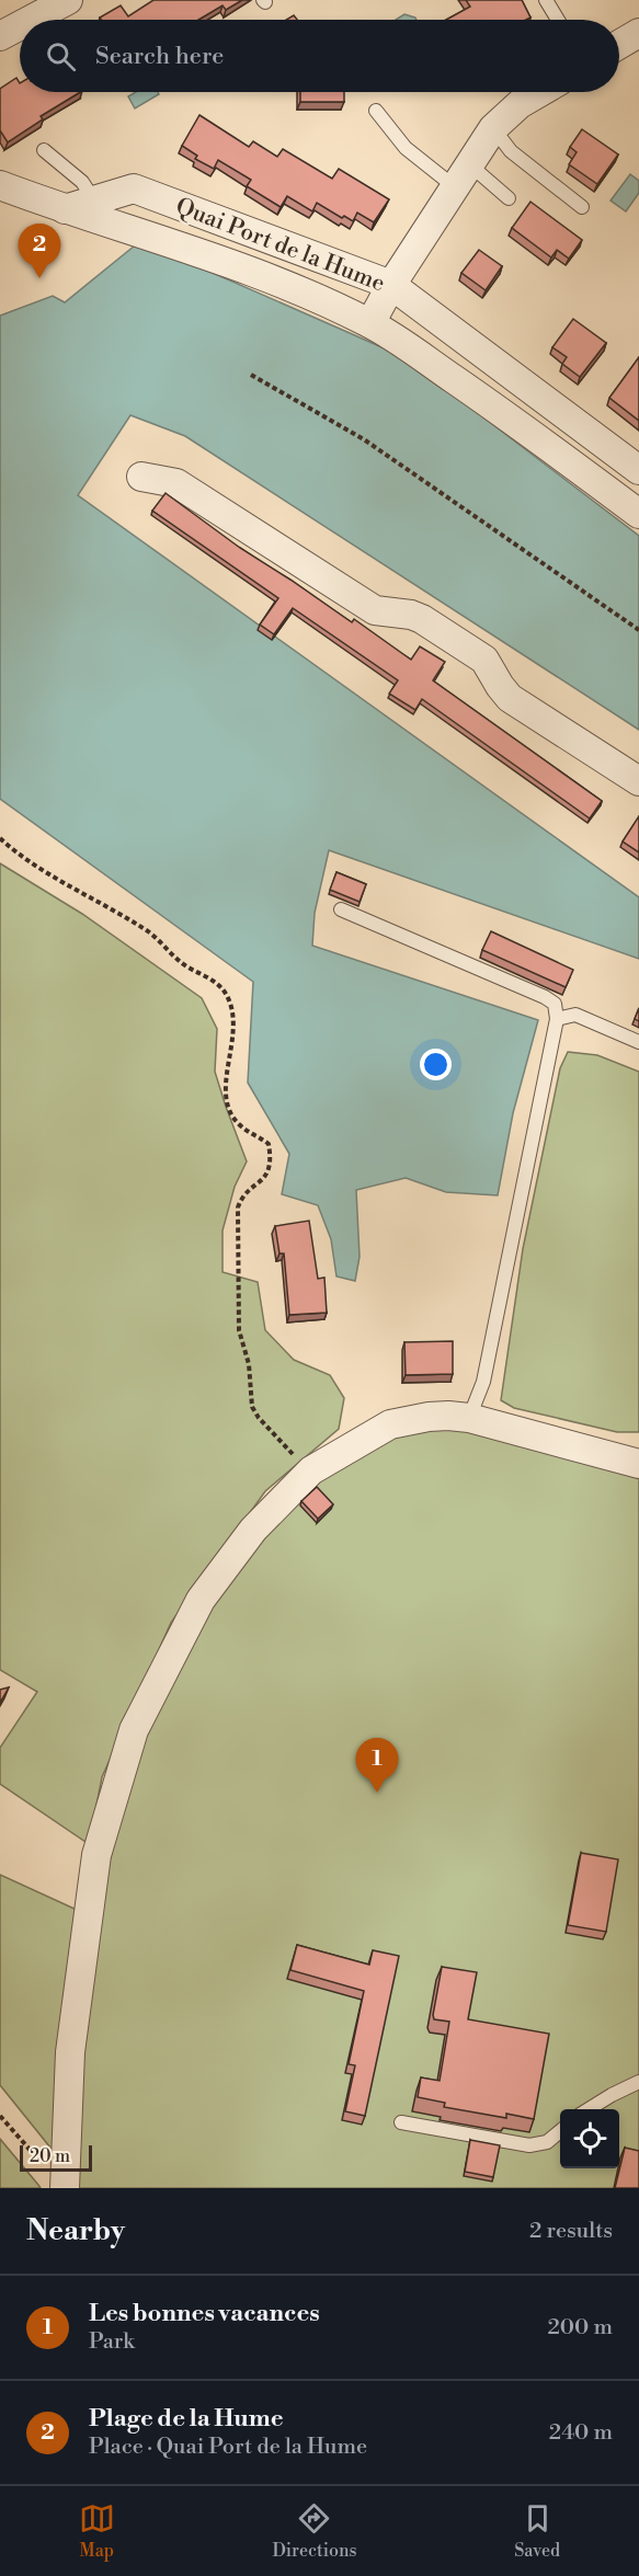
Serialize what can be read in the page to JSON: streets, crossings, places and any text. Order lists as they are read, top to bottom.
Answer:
{
  "streets": {
    "street": ["Quai Port de la Hume"]
  },
  "scale_bar": "20 m",
  "page": {
    "search": "Search here",
    "pins": ["2", "1"],
    "scale": "20 m",
    "heading": ["Nearby", "2 results"],
    "list": [
      {
        "mark": "1",
        "name": "Les bonnes vacances",
        "note": "Park",
        "value": "200 m"
      },
      {
        "mark": "2",
        "name": "Plage de la Hume",
        "note": "Place · Quai Port de la Hume",
        "value": "240 m"
      }
    ],
    "nav": ["Map", "Directions", "Saved"]
  }
}
